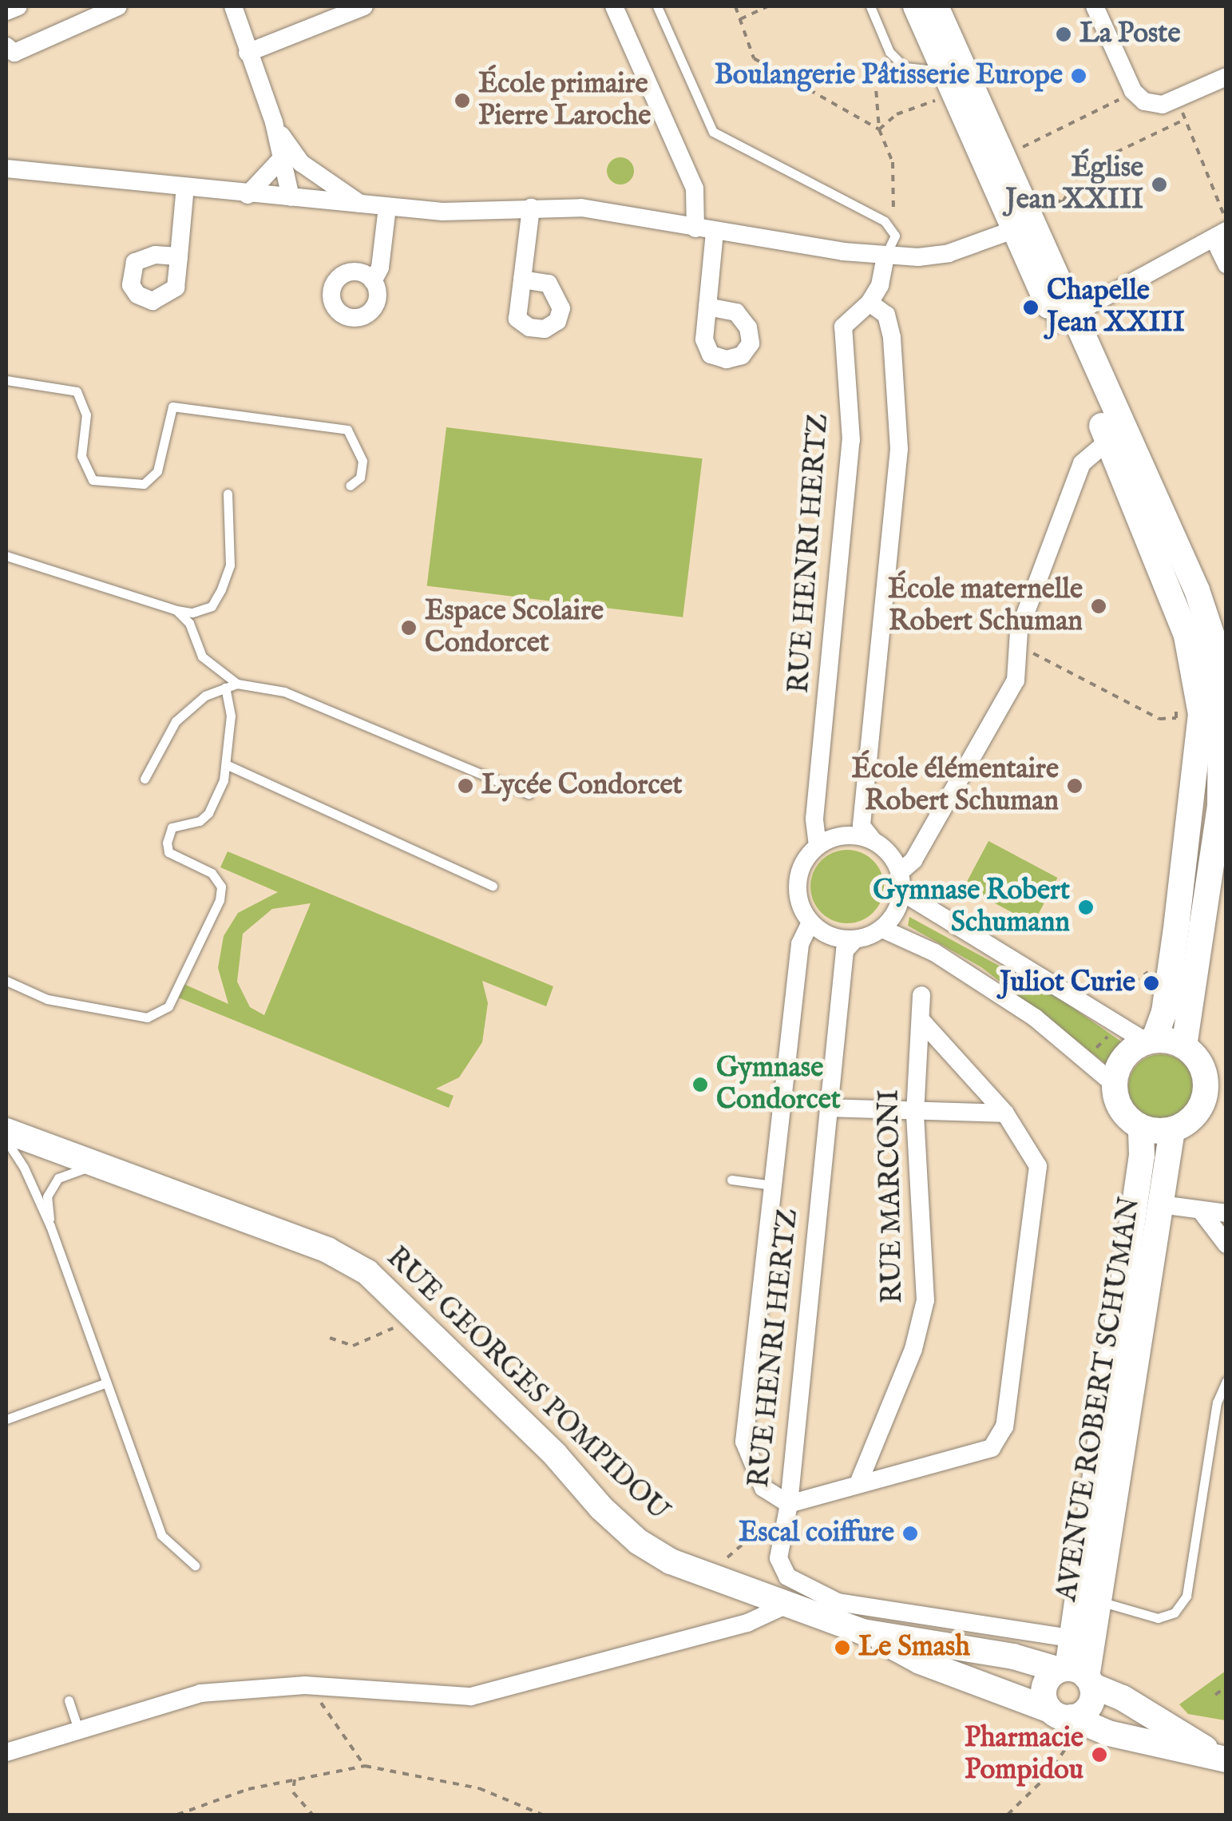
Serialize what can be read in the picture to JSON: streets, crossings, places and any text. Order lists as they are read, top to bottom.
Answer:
{
  "streets": {
    "main road": ["RUE GEORGES POMPIDOU", "AVENUE ROBERT SCHUMAN"],
    "street": ["RUE HENRI HERTZ", "RUE MARCONI"]
  },
  "crossings": [
    ["RUE GEORGES POMPIDOU", "AVENUE ROBERT SCHUMAN"]
  ],
  "places": [
    "La Poste",
    "Boulangerie Pâtisserie Europe",
    "École primaire Pierre Laroche",
    "Église Jean XXIII",
    "Chapelle Jean XXIII",
    "École maternelle Robert Schuman",
    "Espace Scolaire Condorcet",
    "Lycée Condorcet",
    "École élémentaire Robert Schuman",
    "Gymnase Robert Schumann",
    "Juliot Curie",
    "Gymnase Condorcet",
    "Escal coiffure",
    "Le Smash",
    "Pharmacie Pompidou"
  ]
}
